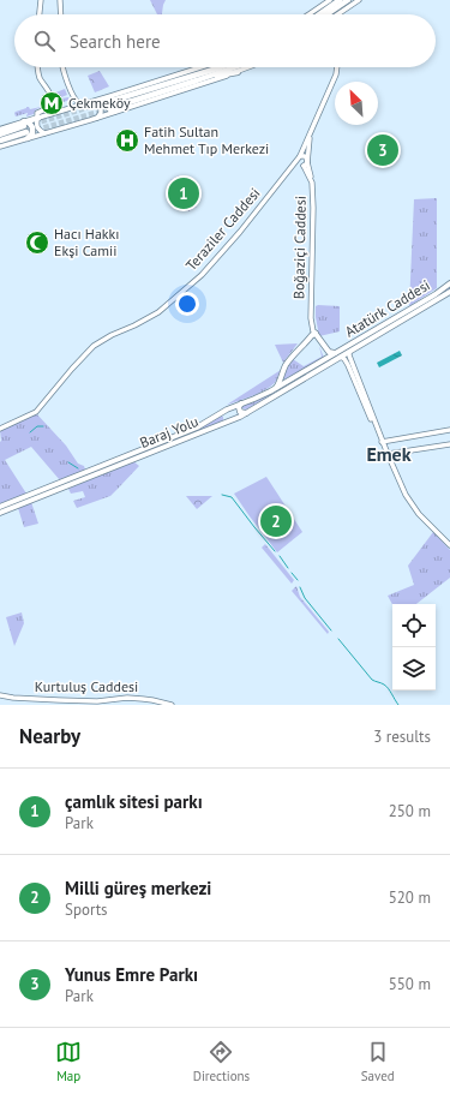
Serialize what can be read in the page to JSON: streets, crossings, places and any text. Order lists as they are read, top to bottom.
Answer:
{
  "streets": {
    "main road": [
      "Teraziler Caddesi",
      "Boğaziçi Caddesi",
      "Atatürk Caddesi",
      "Baraj Yolu",
      "Kurtuluş Caddesi"
    ]
  },
  "crossings": [
    ["Teraziler Caddesi", "Boğaziçi Caddesi"],
    ["Atatürk Caddesi", "Baraj Yolu"]
  ],
  "districts": ["Emek"],
  "places": {
    "metro station": ["Çekmeköy"],
    "hospital": ["Fatih Sultan Mehmet Tıp Merkezi"],
    "mosque": ["Hacı Hakkı Ekşi Camii"]
  },
  "north": "top left",
  "page": {
    "search": "Search here",
    "pins": ["3", "1", "2"],
    "heading": ["Nearby", "3 results"],
    "list": [
      {
        "mark": "1",
        "name": "çamlık sitesi parkı",
        "note": "Park",
        "value": "250 m"
      },
      {
        "mark": "2",
        "name": "Milli güreş merkezi",
        "note": "Sports",
        "value": "520 m"
      },
      {
        "mark": "3",
        "name": "Yunus Emre Parkı",
        "note": "Park",
        "value": "550 m"
      }
    ],
    "nav": ["Map", "Directions", "Saved"]
  }
}
